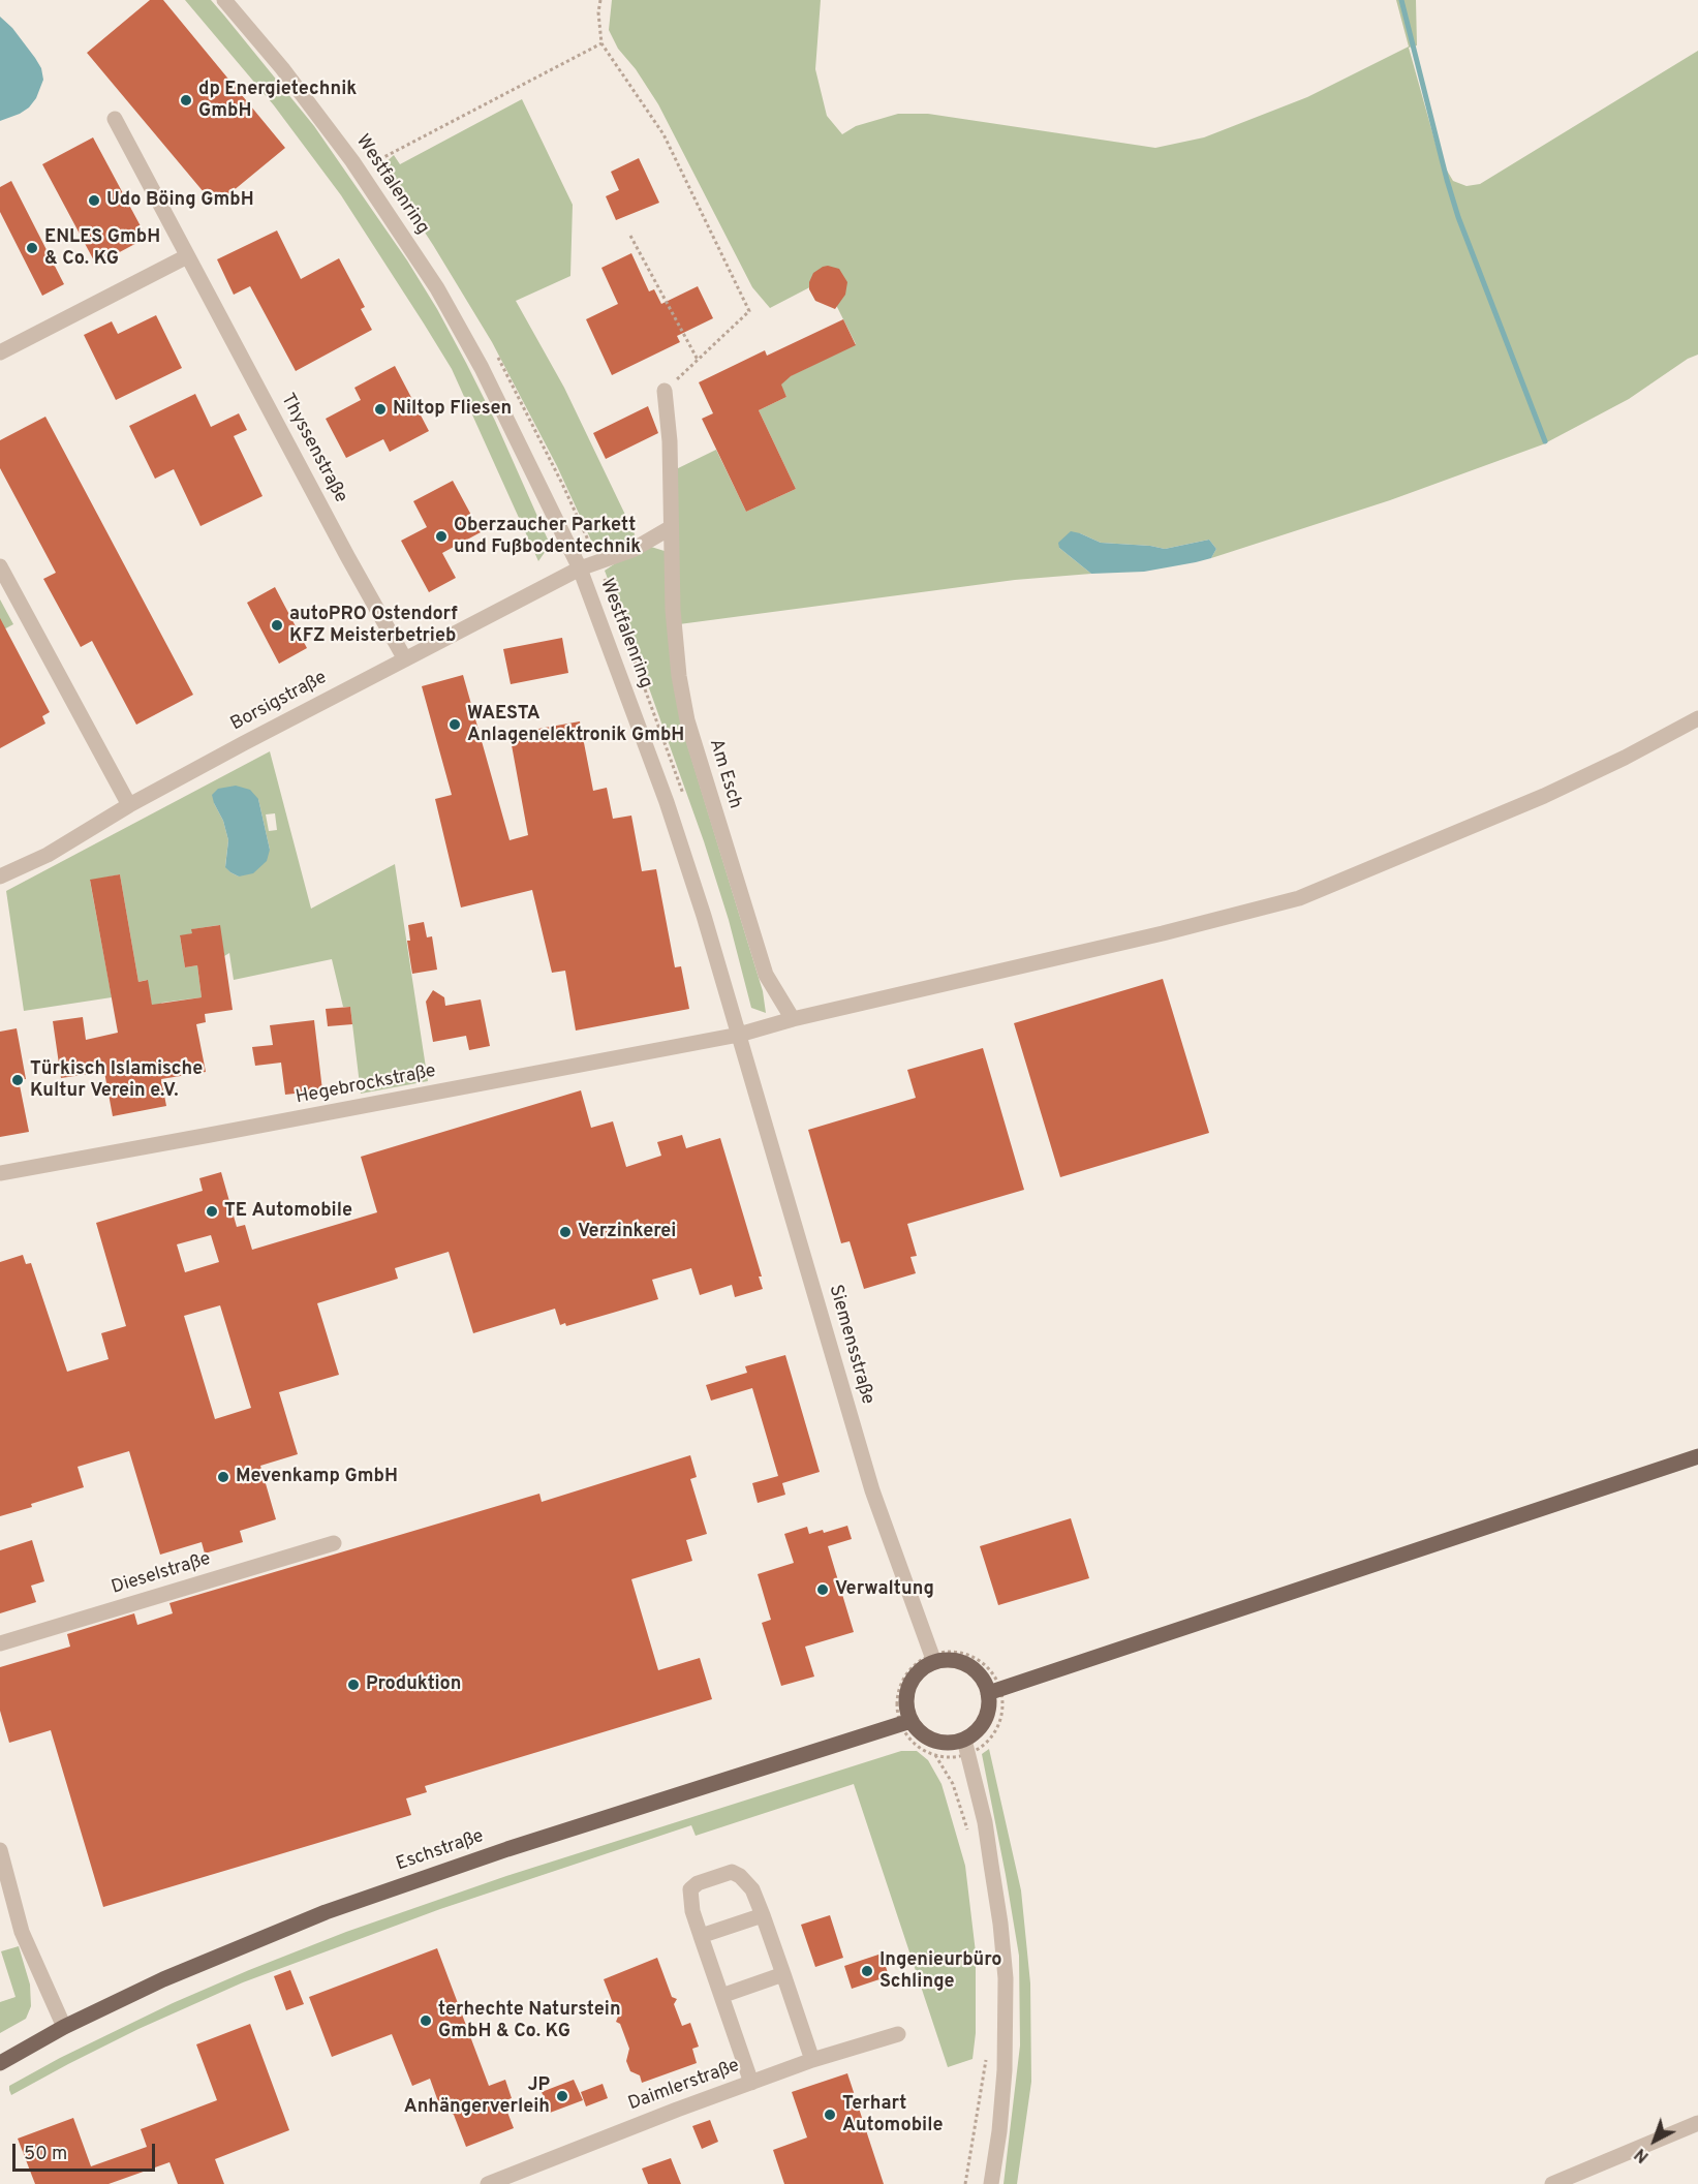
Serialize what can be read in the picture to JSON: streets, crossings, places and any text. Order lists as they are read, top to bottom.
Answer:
{
  "streets": {
    "main road": ["Eschstraße"],
    "street": [
      "Westfalenring",
      "Thyssenstraße",
      "Borsigstraße",
      "Am Esch",
      "Hegebrockstraße",
      "Siemensstraße",
      "Dieselstraße",
      "Daimlerstraße"
    ]
  },
  "crossings": [
    ["Westfalenring", "Borsigstraße"],
    ["Westfalenring", "Hegebrockstraße"],
    ["Westfalenring", "Siemensstraße"],
    ["Thyssenstraße", "Borsigstraße"],
    ["Am Esch", "Hegebrockstraße"],
    ["Hegebrockstraße", "Siemensstraße"],
    ["Siemensstraße", "Eschstraße"]
  ],
  "places": [
    "dp Energietechnik GmbH",
    "Udo Böing GmbH",
    "ENLES GmbH & Co. KG",
    "Niltop Fliesen",
    "Oberzaucher Parkett und Fußbodentechnik",
    "autoPRO Ostendorf KFZ Meisterbetrieb",
    "WAESTA Anlagenelektronik GmbH",
    "Türkisch Islamische Kultur Verein e.V.",
    "TE Automobile",
    "Verzinkerei",
    "Mevenkamp GmbH",
    "Verwaltung",
    "Produktion",
    "Ingenieurbüro Schlinge",
    "terhechte Naturstein GmbH & Co. KG",
    "JP Anhängerverleih",
    "Terhart Automobile"
  ],
  "scale_bar": "50 m",
  "north": "bottom left"
}
